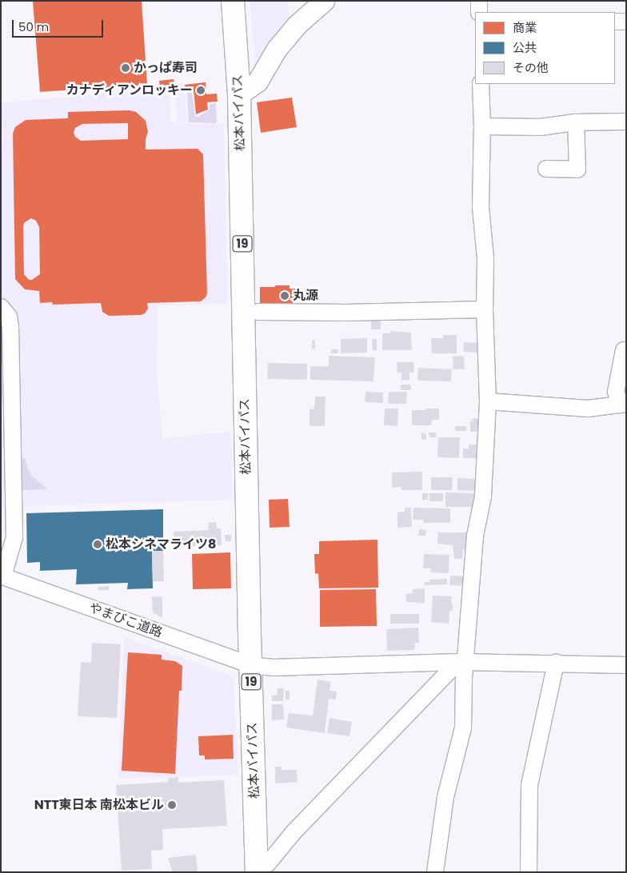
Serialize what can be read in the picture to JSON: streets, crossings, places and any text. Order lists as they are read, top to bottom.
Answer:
{
  "streets": {
    "highway": ["松本バイパス", "19"],
    "street": ["やまびこ道路"]
  },
  "crossings": [
    ["松本バイパス", "やまびこ道路"]
  ],
  "places": [
    "かっぱ寿司",
    "カナディアンロッキー",
    "丸源",
    "松本シネマライツ8",
    "NTT東日本 南松本ビル"
  ],
  "legend": ["商業", "公共", "その他"],
  "scale_bar": "50 m"
}
